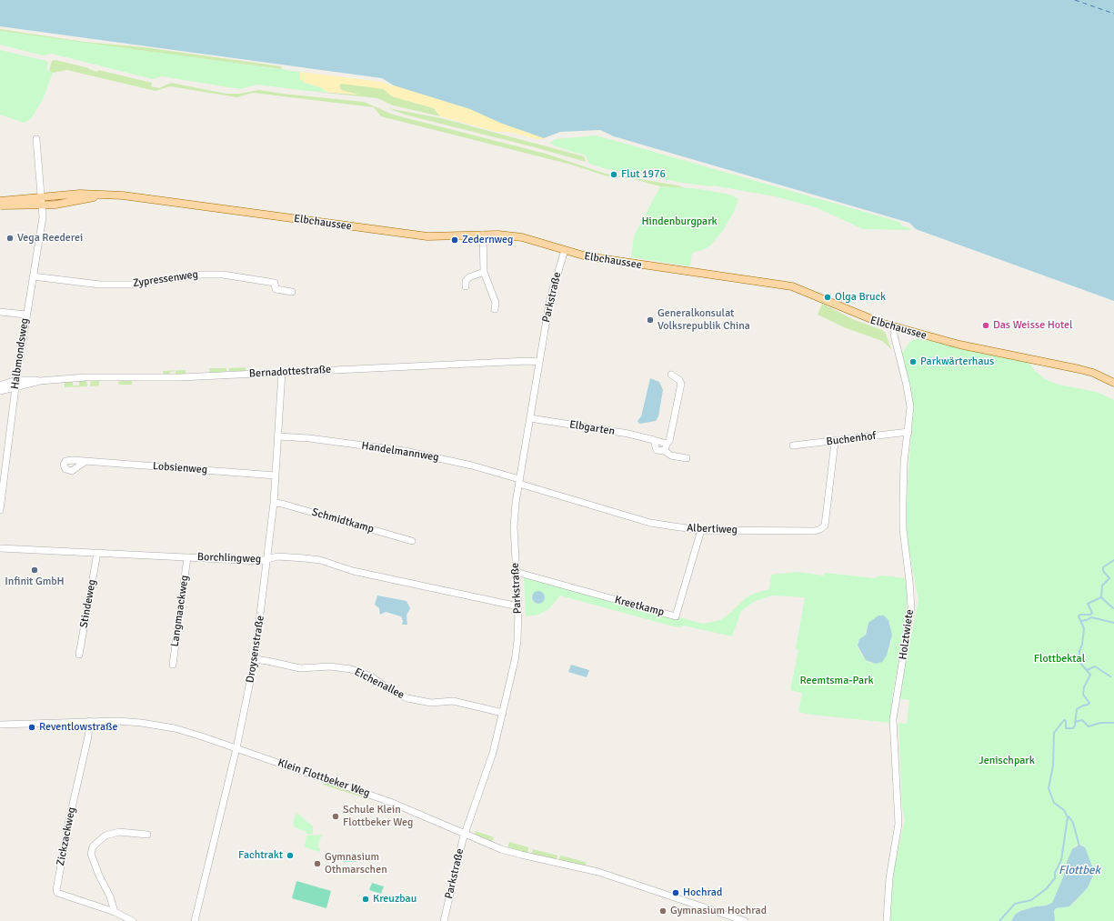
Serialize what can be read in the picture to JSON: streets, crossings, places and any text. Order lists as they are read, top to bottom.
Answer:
{
  "streets": {
    "main road": ["Elbchaussee"],
    "street": [
      "Zypressenweg",
      "Parkstraße",
      "Halbmondsweg",
      "Bernadottestraße",
      "Elbgarten",
      "Buchenhof",
      "Handelmannweg",
      "Lobsienweg",
      "Schmidtkamp",
      "Albertiweg",
      "Borchlingweg",
      "Stindeweg",
      "Kreetkamp",
      "Langmaackweg",
      "Holztwiete",
      "Droysenstraße",
      "Eichenallee",
      "Klein Flottbeker Weg",
      "Zickzackweg"
    ]
  },
  "crossings": [
    ["Elbchaussee", "Parkstraße"],
    ["Elbchaussee", "Halbmondsweg"],
    ["Elbchaussee", "Holztwiete"],
    ["Zypressenweg", "Halbmondsweg"],
    ["Parkstraße", "Bernadottestraße"],
    ["Parkstraße", "Elbgarten"],
    ["Parkstraße", "Handelmannweg"],
    ["Parkstraße", "Albertiweg"],
    ["Parkstraße", "Borchlingweg"],
    ["Parkstraße", "Kreetkamp"],
    ["Parkstraße", "Eichenallee"],
    ["Parkstraße", "Klein Flottbeker Weg"],
    ["Halbmondsweg", "Bernadottestraße"],
    ["Bernadottestraße", "Droysenstraße"],
    ["Buchenhof", "Albertiweg"],
    ["Buchenhof", "Holztwiete"],
    ["Handelmannweg", "Albertiweg"],
    ["Handelmannweg", "Droysenstraße"],
    ["Lobsienweg", "Droysenstraße"],
    ["Schmidtkamp", "Droysenstraße"],
    ["Albertiweg", "Kreetkamp"],
    ["Borchlingweg", "Stindeweg"],
    ["Borchlingweg", "Langmaackweg"],
    ["Borchlingweg", "Droysenstraße"],
    ["Droysenstraße", "Eichenallee"],
    ["Droysenstraße", "Klein Flottbeker Weg"],
    ["Klein Flottbeker Weg", "Zickzackweg"]
  ],
  "water": ["Flottbek"],
  "parks": [
    "Hindenburgpark",
    "Flottbektal",
    "Reemtsma-Park",
    "Jenischpark"
  ],
  "places": [
    "Flut 1976",
    "Vega Reederei",
    "Zedernweg",
    "Olga Bruck",
    "Generalkonsulat Volksrepublik China",
    "Das Weisse Hotel",
    "Parkwärterhaus",
    "Infinit GmbH",
    "Reventlowstraße",
    "Schule Klein Flottbeker Weg",
    "Fachtrakt",
    "Gymnasium Othmarschen",
    "Hochrad",
    "Kreuzbau",
    "Gymnasium Hochrad"
  ]
}
